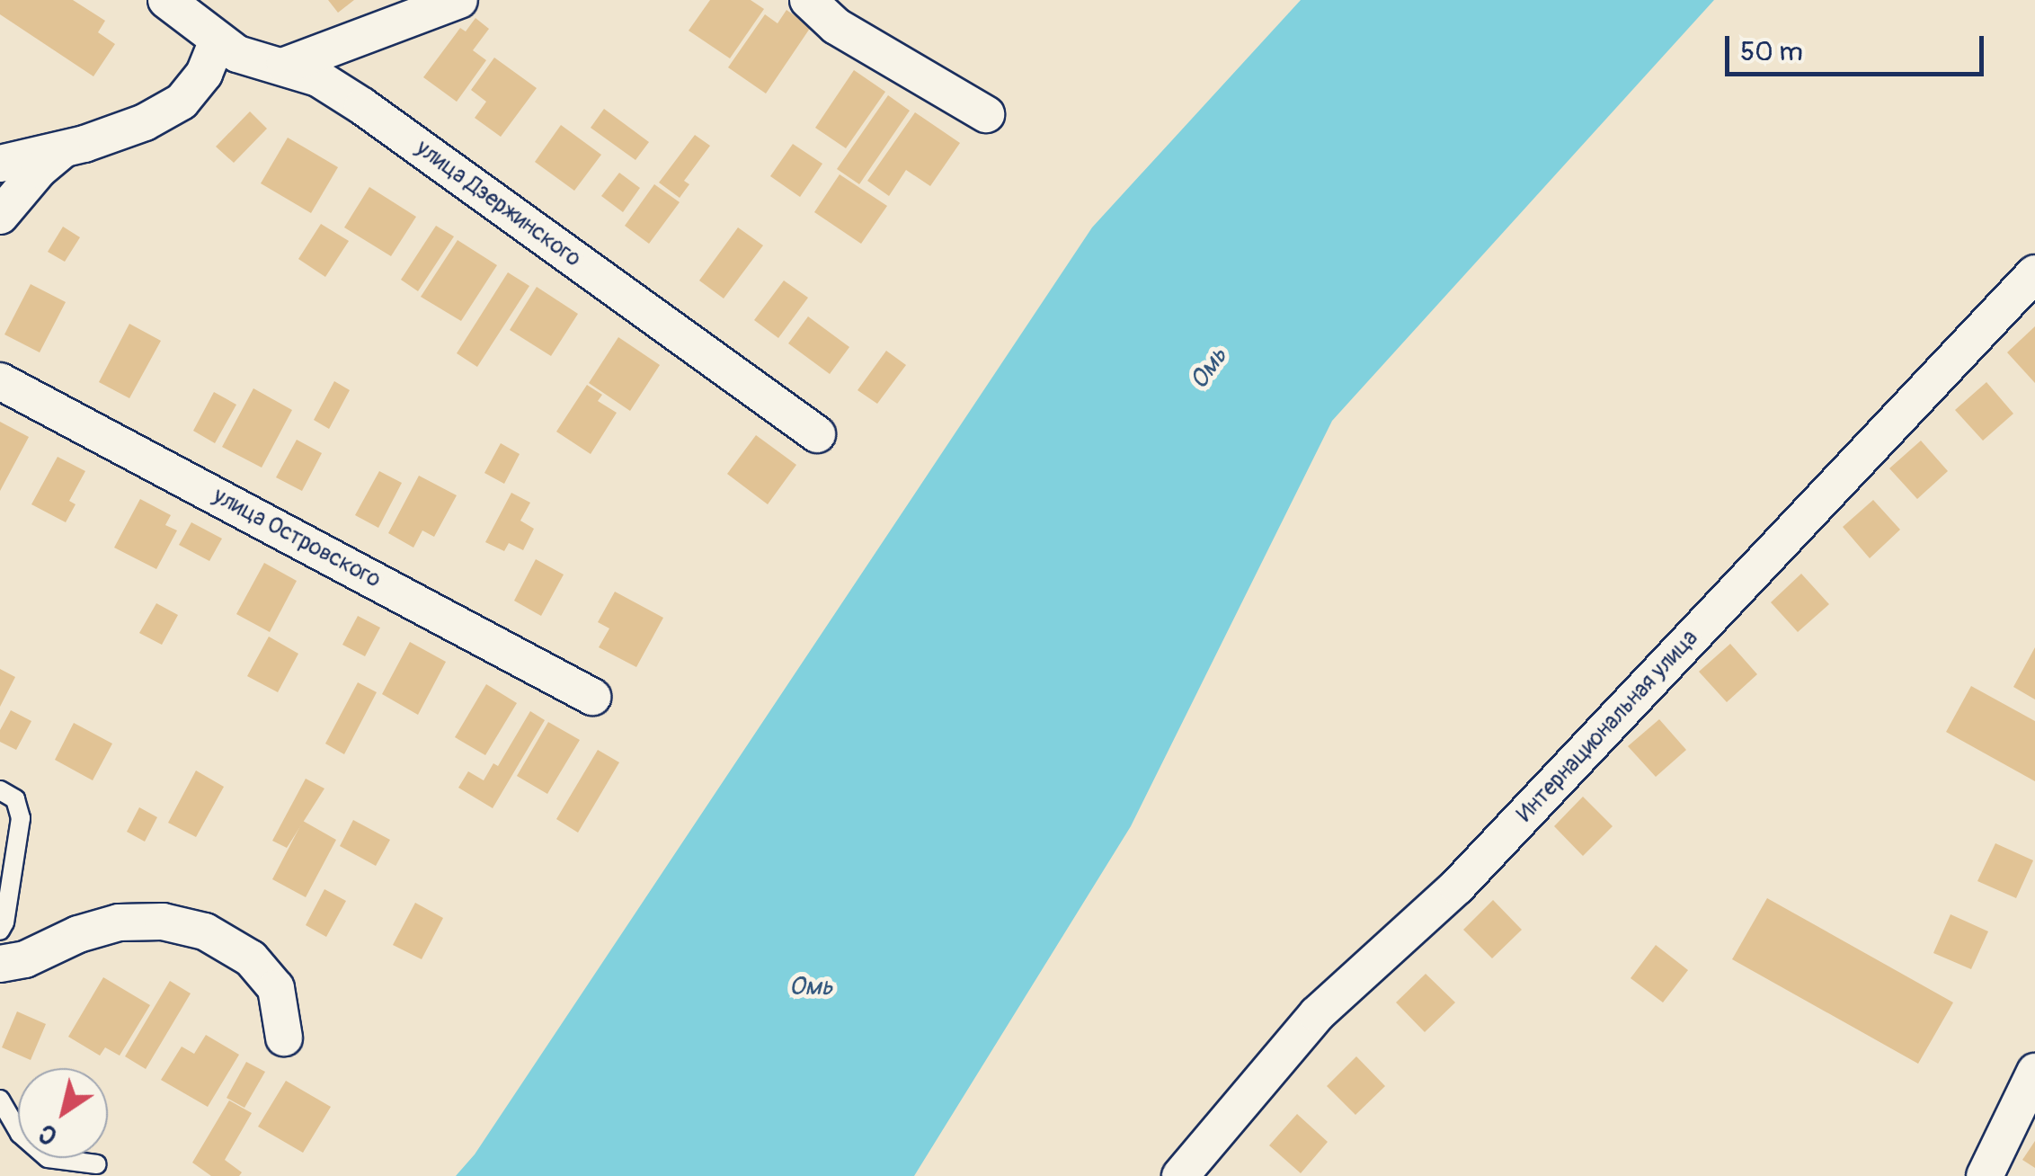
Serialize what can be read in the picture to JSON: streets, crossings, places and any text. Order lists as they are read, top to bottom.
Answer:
{
  "streets": {
    "street": ["улица Дзержинского", "улица Островского", "Интернациональная улица"]
  },
  "water": ["Омь"],
  "scale_bar": "50 m",
  "north": "bottom left"
}
